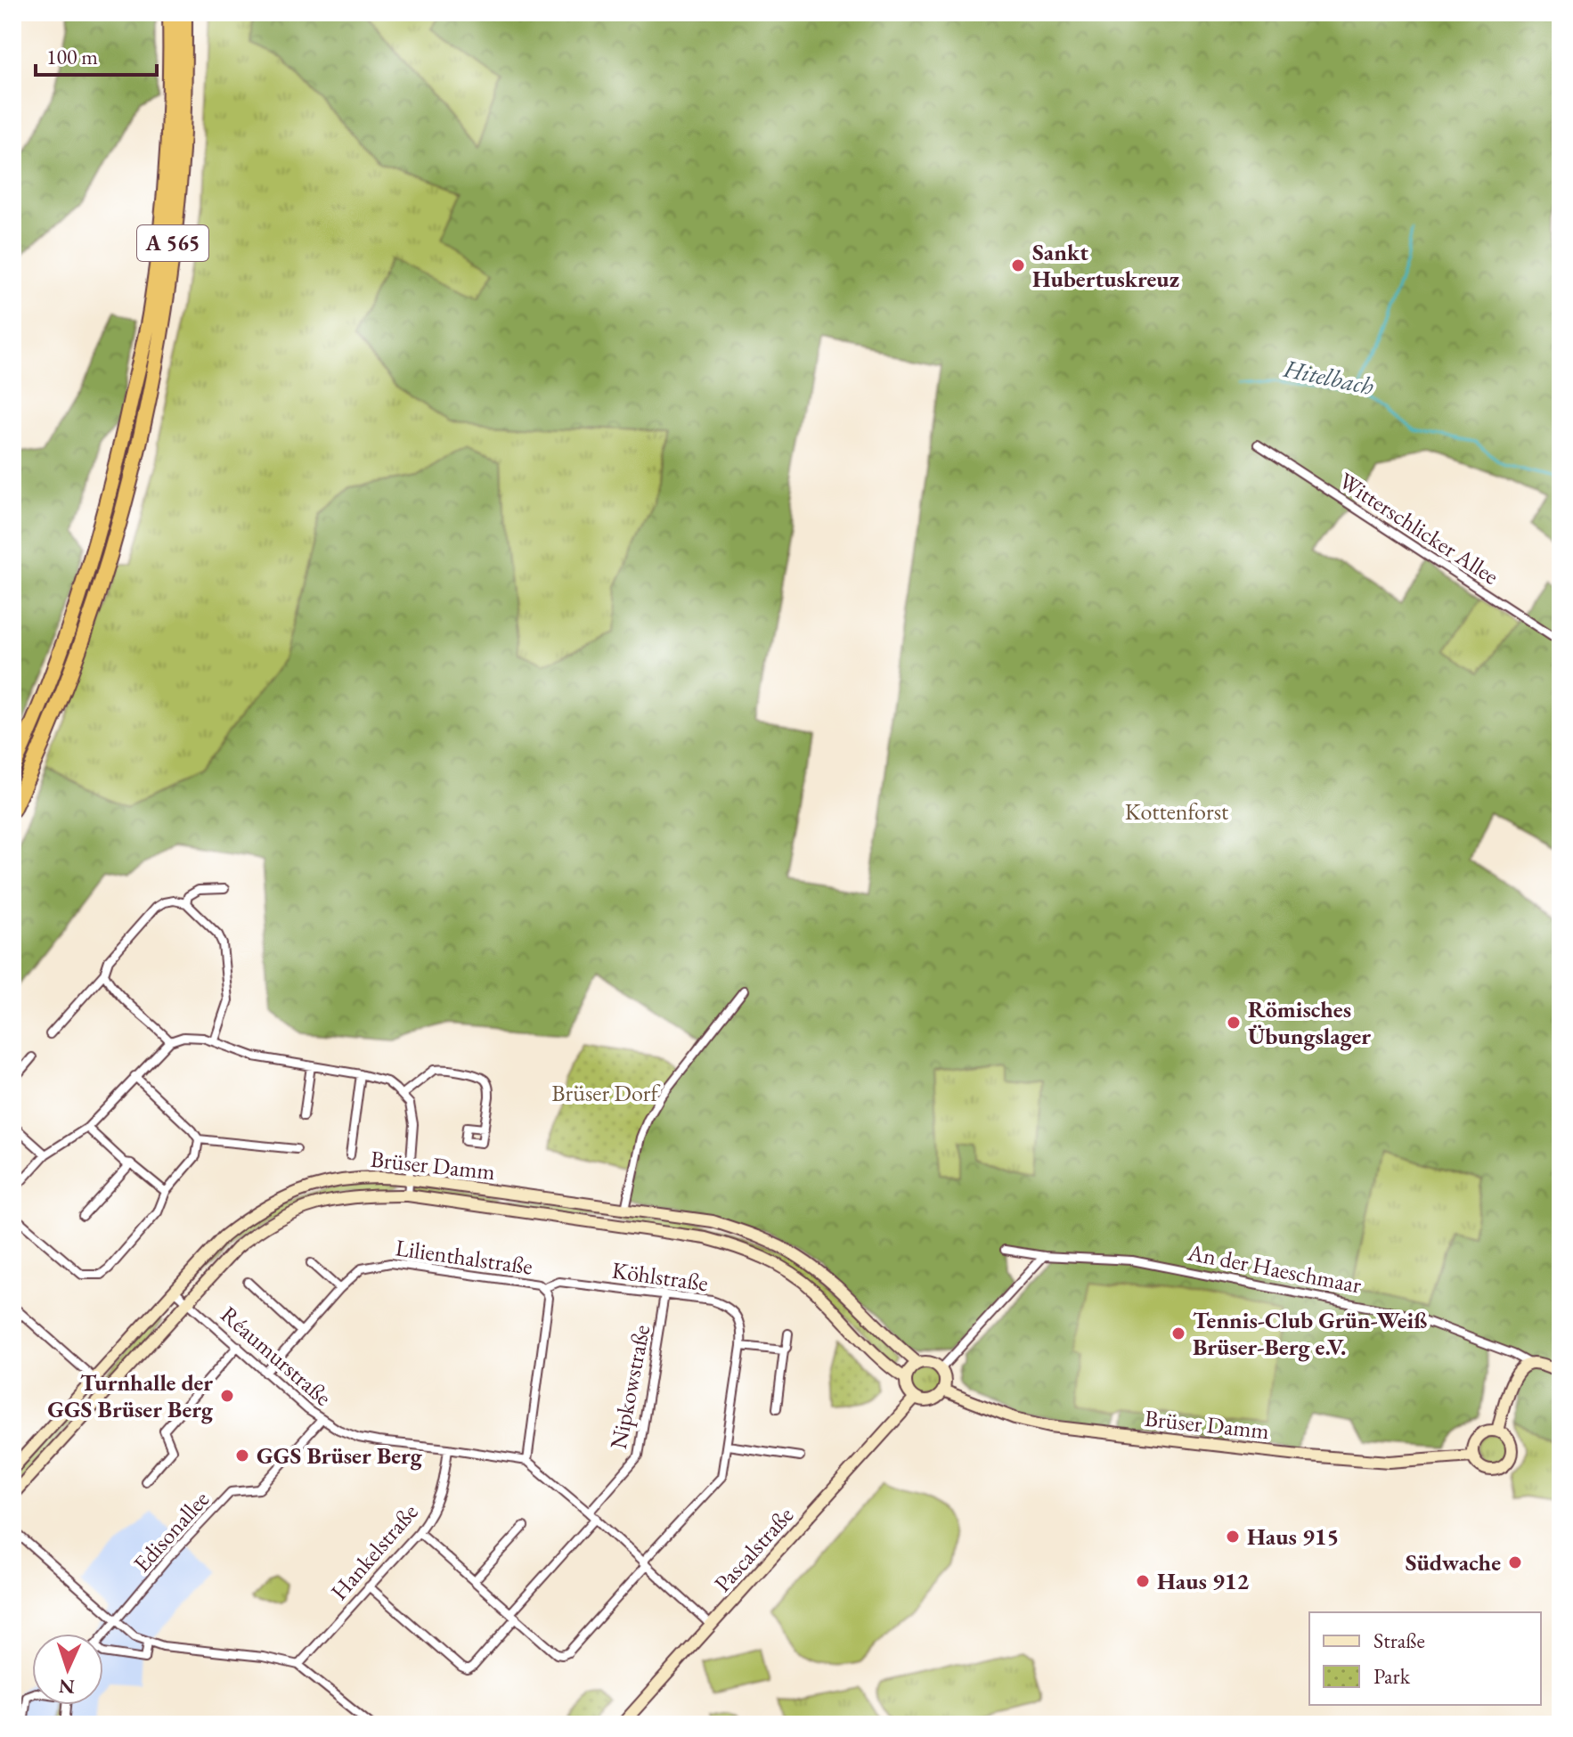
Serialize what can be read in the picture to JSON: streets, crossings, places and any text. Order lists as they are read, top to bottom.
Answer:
{
  "streets": {
    "highway": ["A 565"],
    "street": [
      "Witterschlicker Allee",
      "Brüser Damm",
      "Lilienthalstraße",
      "An der Haeschmaar",
      "Köhlstraße",
      "Réaumurstraße",
      "Nipkowstraße",
      "Edisonallee",
      "Pascalstraße",
      "Hankelstraße"
    ]
  },
  "crossings": [
    ["Brüser Damm", "Réaumurstraße"],
    ["Brüser Damm", "Pascalstraße"],
    ["Lilienthalstraße", "Köhlstraße"],
    ["Lilienthalstraße", "Réaumurstraße"],
    ["Köhlstraße", "Nipkowstraße"],
    ["Réaumurstraße", "Edisonallee"],
    ["Réaumurstraße", "Hankelstraße"]
  ],
  "water": ["Hitelbach"],
  "parks": ["Kottenforst", "Brüser Dorf"],
  "places": [
    "Sankt Hubertuskreuz",
    "Römisches Übungslager",
    "Tennis-Club Grün-Weiß Brüser-Berg e.V.",
    "Turnhalle der GGS Brüser Berg",
    "GGS Brüser Berg",
    "Haus 915",
    "Südwache",
    "Haus 912"
  ],
  "legend": ["Straße", "Park"],
  "scale_bar": "100 m",
  "north": "bottom"
}
